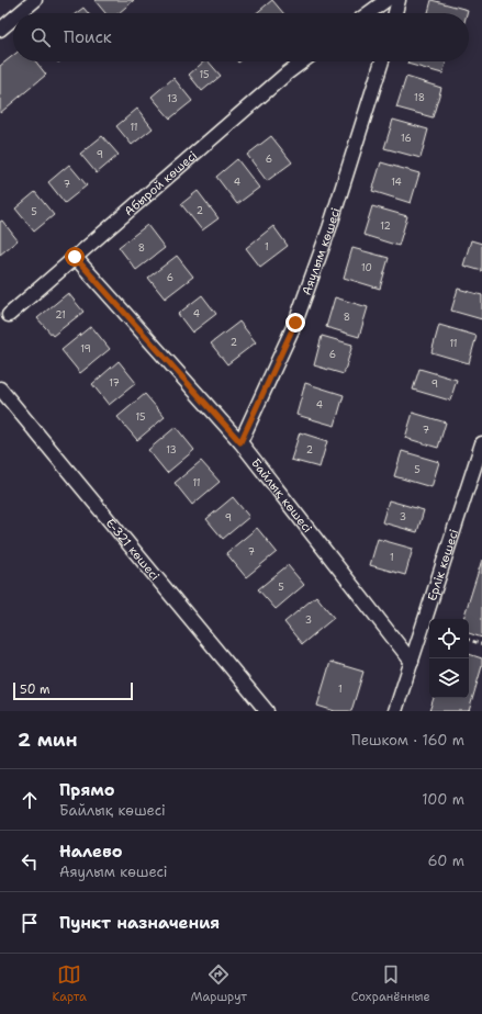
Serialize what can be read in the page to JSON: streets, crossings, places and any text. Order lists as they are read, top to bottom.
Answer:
{
  "streets": {
    "street": [
      "Абырой көшесі",
      "Аяулым көшесі",
      "Байлық көшесі",
      "Е-321 көшесі",
      "Ерлік көшесі"
    ]
  },
  "crossings": [
    ["Абырой көшесі", "Байлық көшесі"],
    ["Аяулым көшесі", "Байлық көшесі"],
    ["Байлық көшесі", "Ерлік көшесі"]
  ],
  "house_numbers": [
    "15",
    "18",
    "13",
    "11",
    "16",
    "9",
    "6",
    "4",
    "14",
    "7",
    "2",
    "5",
    "12",
    "1",
    "8",
    "10",
    "6",
    "4",
    "21",
    "8",
    "2",
    "11",
    "19",
    "6",
    "17",
    "9",
    "4",
    "15",
    "7",
    "13",
    "2",
    "5",
    "11",
    "3",
    "9",
    "7",
    "1",
    "5",
    "3",
    "1"
  ],
  "scale_bar": "50 m",
  "page": {
    "search": "Поиск",
    "scale": "50 m",
    "heading": ["2 мин", "Пешком · 160 m"],
    "list": [
      ["Прямо", "Байлық көшесі", "100 m"],
      ["Налево", "Аяулым көшесі", "60 m"],
      "Пункт назначения"
    ],
    "nav": ["Карта", "Маршрут", "Сохранённые"]
  }
}
